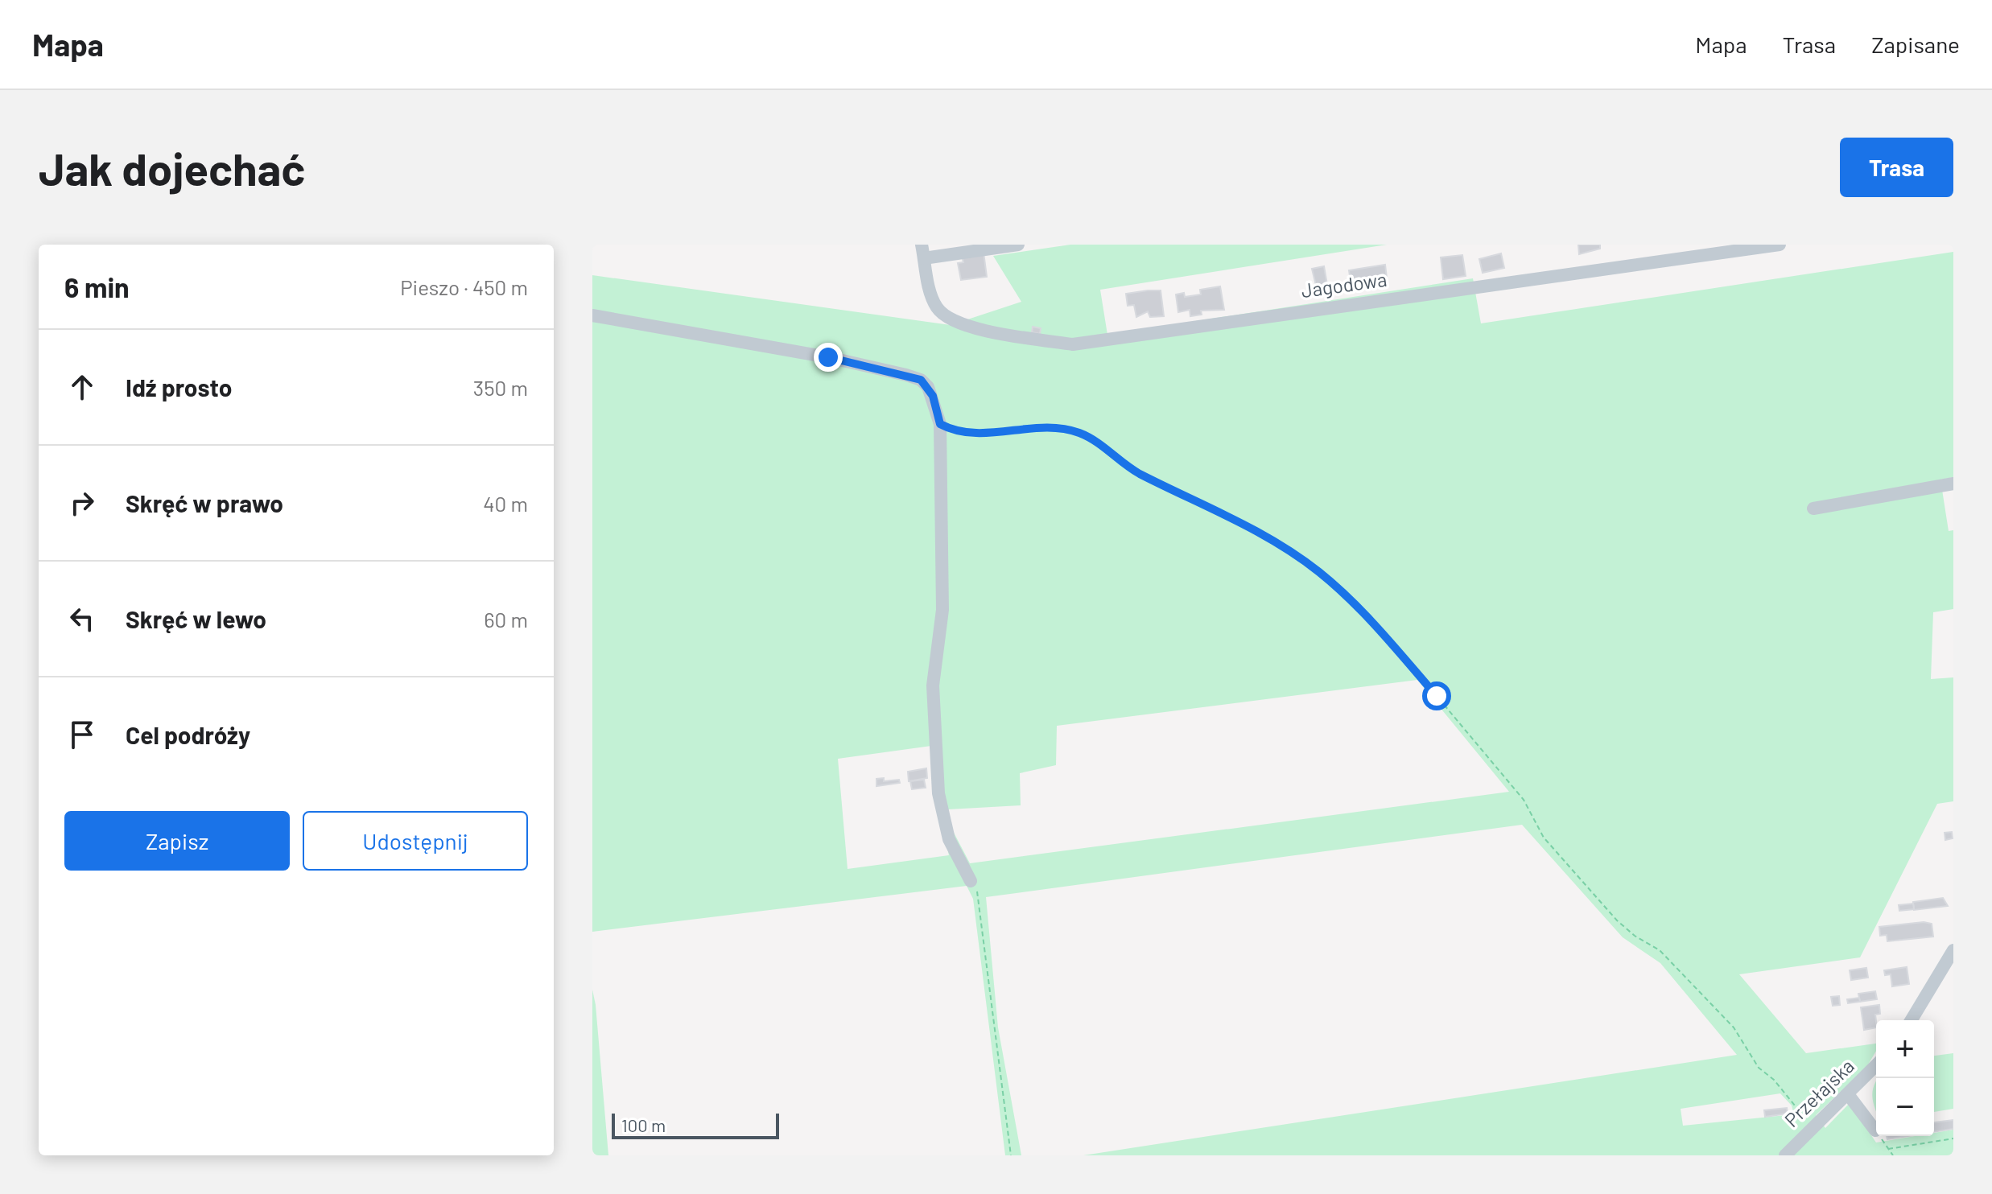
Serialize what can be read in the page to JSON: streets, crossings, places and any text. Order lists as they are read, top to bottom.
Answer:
{
  "streets": {
    "street": ["Jagodowa", "Przełajska"]
  },
  "scale_bar": "100 m",
  "page": {
    "header": "Mapa",
    "nav": ["Mapa", "Trasa", "Zapisane"],
    "buttons": [
      "Trasa",
      ["Zapisz", "Udostępnij"]
    ],
    "title": "Jak dojechać",
    "heading": ["6 min", "Pieszo · 450 m"],
    "list": [
      ["Idź prosto", "350 m"],
      ["Skręć w prawo", "40 m"],
      ["Skręć w lewo", "60 m"],
      "Cel podróży"
    ],
    "map_buttons": ["+", "−"],
    "scale": "100 m"
  }
}
